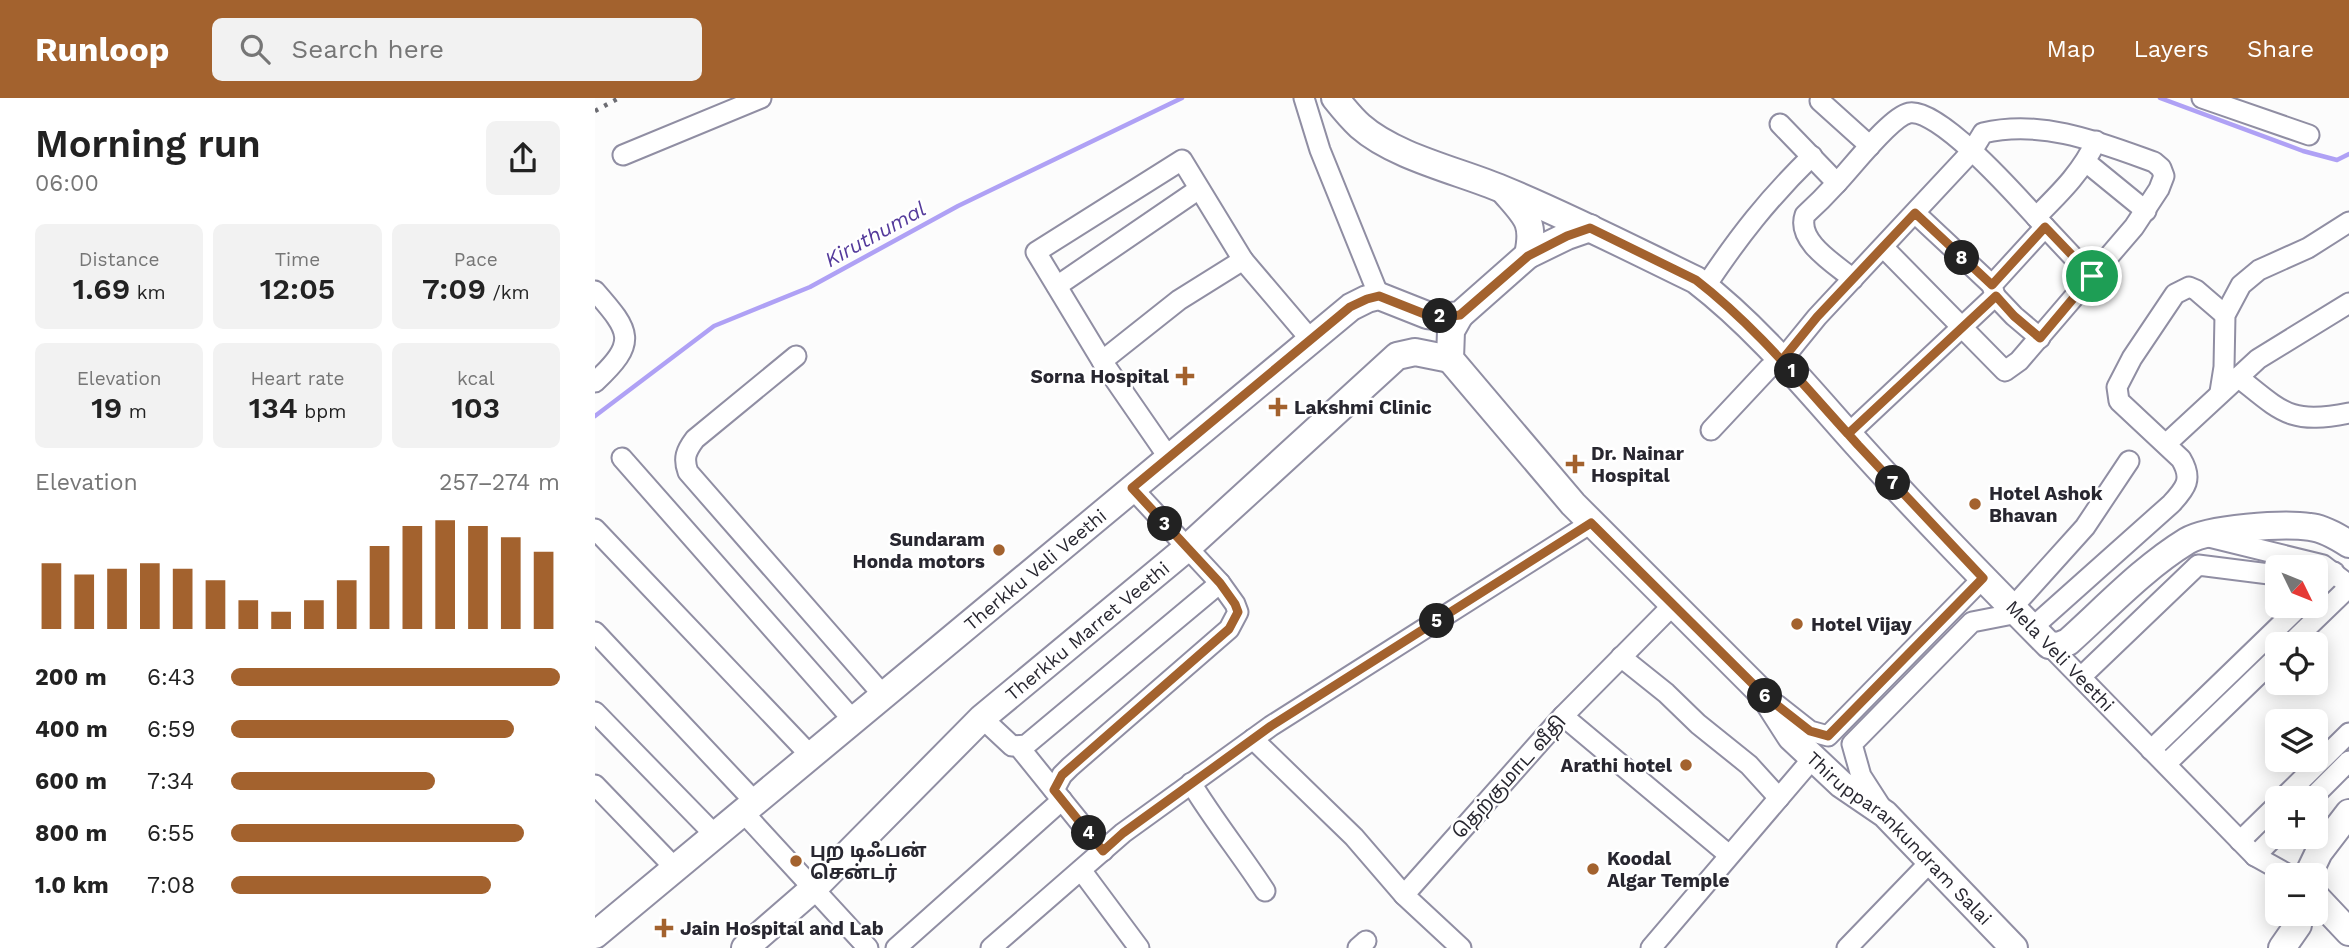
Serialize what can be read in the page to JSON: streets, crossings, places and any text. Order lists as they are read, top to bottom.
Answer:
{
  "streets": {
    "main road": [
      "Therkku Veli Veethi",
      "Therkku Marret Veethi",
      "Mela Veli Veethi",
      "Thirupparankundram Salai"
    ],
    "street": ["தெற்குமாட வீதி"]
  },
  "crossings": [
    ["தெற்குமாட வீதி", "Thirupparankundram Salai"]
  ],
  "water": ["Kiruthumal"],
  "places": {
    "health": [
      "Sorna Hospital",
      "Lakshmi Clinic",
      "Dr. Nainar Hospital",
      "Jain Hospital and Lab"
    ],
    "other": [
      "Hotel Ashok Bhavan",
      "Sundaram Honda motors",
      "Hotel Vijay",
      "Arathi hotel",
      "புற டிஃபன் சென்டர்",
      "Koodal Algar Temple"
    ]
  },
  "north": "bottom right",
  "page": {
    "header": "Runloop",
    "search": "Search here",
    "nav": ["Map", "Layers", "Share"],
    "heading": ["Morning run", "06:00"],
    "stats": [
      ["Distance", "1.69 km"],
      ["Time", "12:05"],
      ["Pace", "7:09 /km"],
      ["Elevation", "19 m"],
      ["Heart rate", "134 bpm"],
      ["kcal", "103"]
    ],
    "pins": [
      "8",
      "2",
      "1",
      "7",
      "3",
      "5",
      "6",
      "4"
    ],
    "chart": ["Elevation", "257–274 m"],
    "map_buttons": ["+", "−"],
    "list": [
      {
        "name": "200 m",
        "note": "6:43"
      },
      {
        "name": "400 m",
        "note": "6:59"
      },
      {
        "name": "600 m",
        "note": "7:34"
      },
      {
        "name": "800 m",
        "note": "6:55"
      },
      {
        "name": "1.0 km",
        "note": "7:08"
      }
    ]
  }
}
